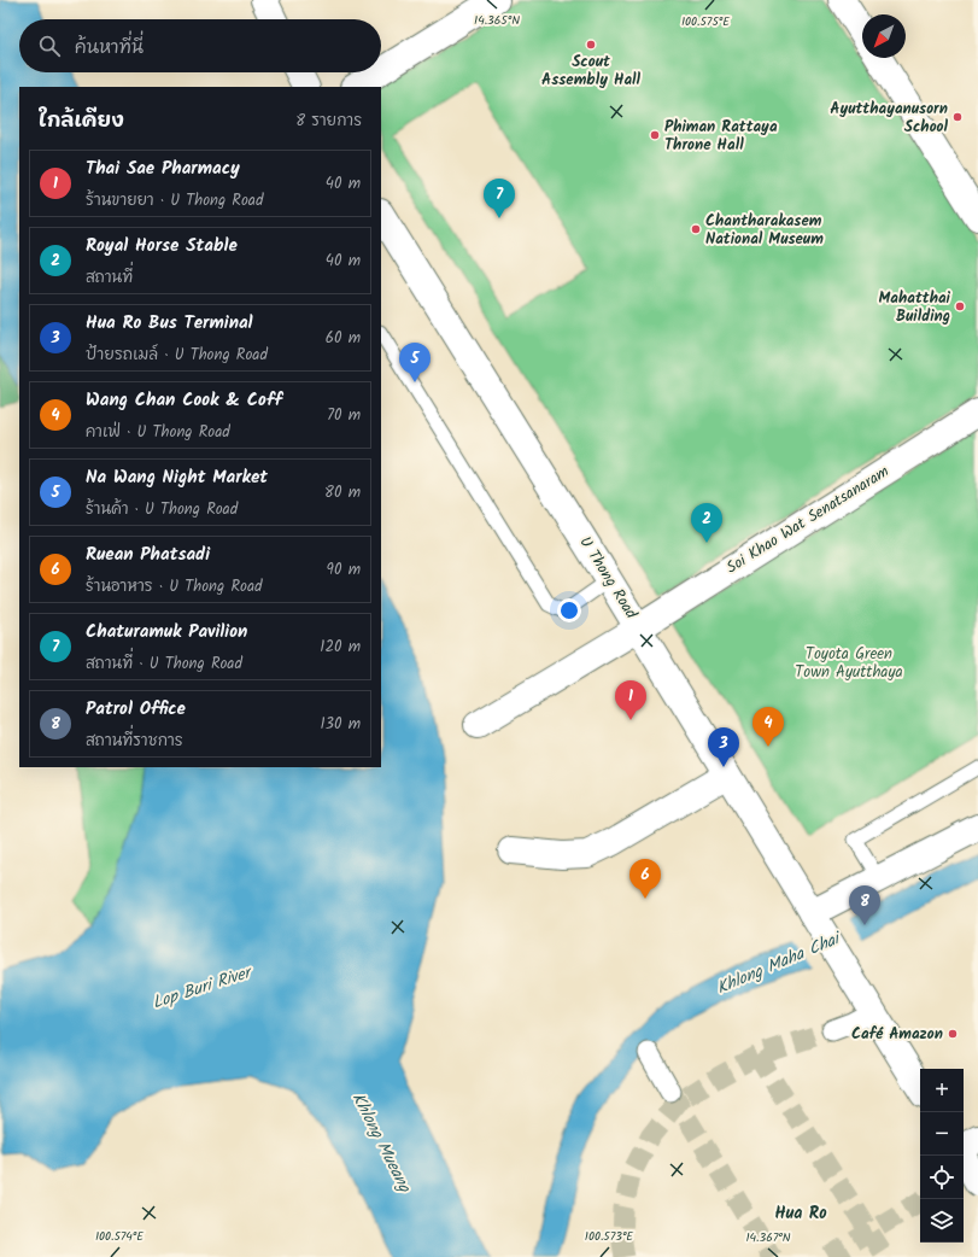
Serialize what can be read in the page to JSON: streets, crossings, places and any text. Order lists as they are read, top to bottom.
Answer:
{
  "streets": {
    "street": ["Soi Khao Wat Senatsanaram", "U Thong Road"]
  },
  "crossings": [
    ["Soi Khao Wat Senatsanaram", "U Thong Road"]
  ],
  "districts": ["Hua Ro"],
  "water": ["Khlong Maha Chai", "Lop Buri River", "Khlong Mueang"],
  "parks": ["Toyota Green Town Ayutthaya"],
  "places": [
    "Scout Assembly Hall",
    "Ayutthayanusorn School",
    "Phiman Rattaya Throne Hall",
    "Chantharakasem National Museum",
    "Mahatthai Building",
    "Café Amazon"
  ],
  "north": "bottom left",
  "page": {
    "search": "ค้นหาที่นี่",
    "heading": ["ใกล้เคียง", "8 รายการ"],
    "list": [
      {
        "mark": "1",
        "name": "Thai Sae Pharmacy",
        "note": "ร้านขายยา · U Thong Road",
        "value": "40 m"
      },
      {
        "mark": "2",
        "name": "Royal Horse Stable",
        "note": "สถานที่",
        "value": "40 m"
      },
      {
        "mark": "3",
        "name": "Hua Ro Bus Terminal",
        "note": "ป้ายรถเมล์ · U Thong Road",
        "value": "60 m"
      },
      {
        "mark": "4",
        "name": "Wang Chan Cook & Coff",
        "note": "คาเฟ่ · U Thong Road",
        "value": "70 m"
      },
      {
        "mark": "5",
        "name": "Na Wang Night Market",
        "note": "ร้านค้า · U Thong Road",
        "value": "80 m"
      },
      {
        "mark": "6",
        "name": "Ruean Phatsadi",
        "note": "ร้านอาหาร · U Thong Road",
        "value": "90 m"
      },
      {
        "mark": "7",
        "name": "Chaturamuk Pavilion",
        "note": "สถานที่ · U Thong Road",
        "value": "120 m"
      },
      {
        "mark": "8",
        "name": "Patrol Office",
        "note": "สถานที่ราชการ",
        "value": "130 m"
      }
    ],
    "pins": [
      "7",
      "5",
      "2",
      "1",
      "4",
      "3",
      "6",
      "8"
    ],
    "map_buttons": ["+", "−"]
  },
  "coordinates": [
    "14.365°N",
    "100.575°E",
    "100.574°E",
    "100.573°E",
    "14.367°N"
  ]
}
